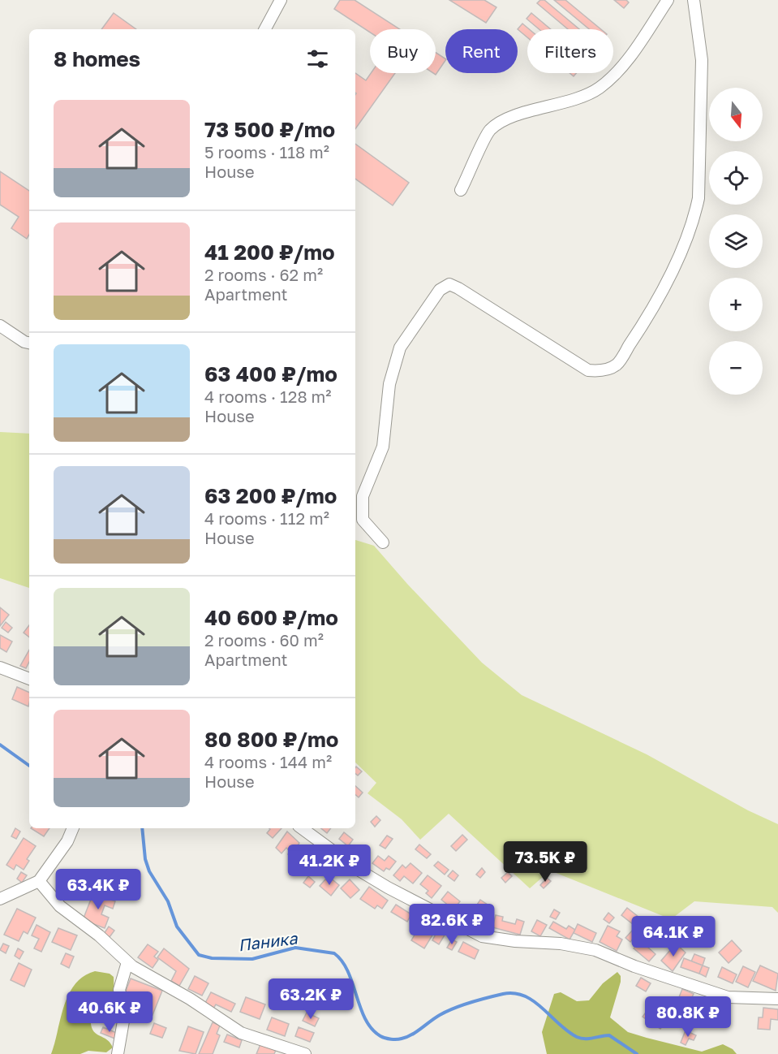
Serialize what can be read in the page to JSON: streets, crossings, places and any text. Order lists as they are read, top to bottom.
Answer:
{
  "water": ["Паника"],
  "north": "bottom",
  "page": {
    "chip": ["Buy", "Rent", "Filters"],
    "heading": "8 homes",
    "map_buttons": ["+", "−"],
    "list": [
      {
        "name": "73 500 ₽/mo",
        "note": "5 rooms · 118 m² · House"
      },
      {
        "name": "41 200 ₽/mo",
        "note": "2 rooms · 62 m² · Apartment"
      },
      {
        "name": "63 400 ₽/mo",
        "note": "4 rooms · 128 m² · House"
      },
      {
        "name": "63 200 ₽/mo",
        "note": "4 rooms · 112 m² · House"
      },
      {
        "name": "40 600 ₽/mo",
        "note": "2 rooms · 60 m² · Apartment"
      },
      {
        "name": "80 800 ₽/mo",
        "note": "4 rooms · 144 m² · House"
      }
    ],
    "price": [
      "73.5K ₽",
      "41.2K ₽",
      "63.4K ₽",
      "82.6K ₽",
      "64.1K ₽",
      "63.2K ₽",
      "40.6K ₽",
      "80.8K ₽"
    ]
  }
}
